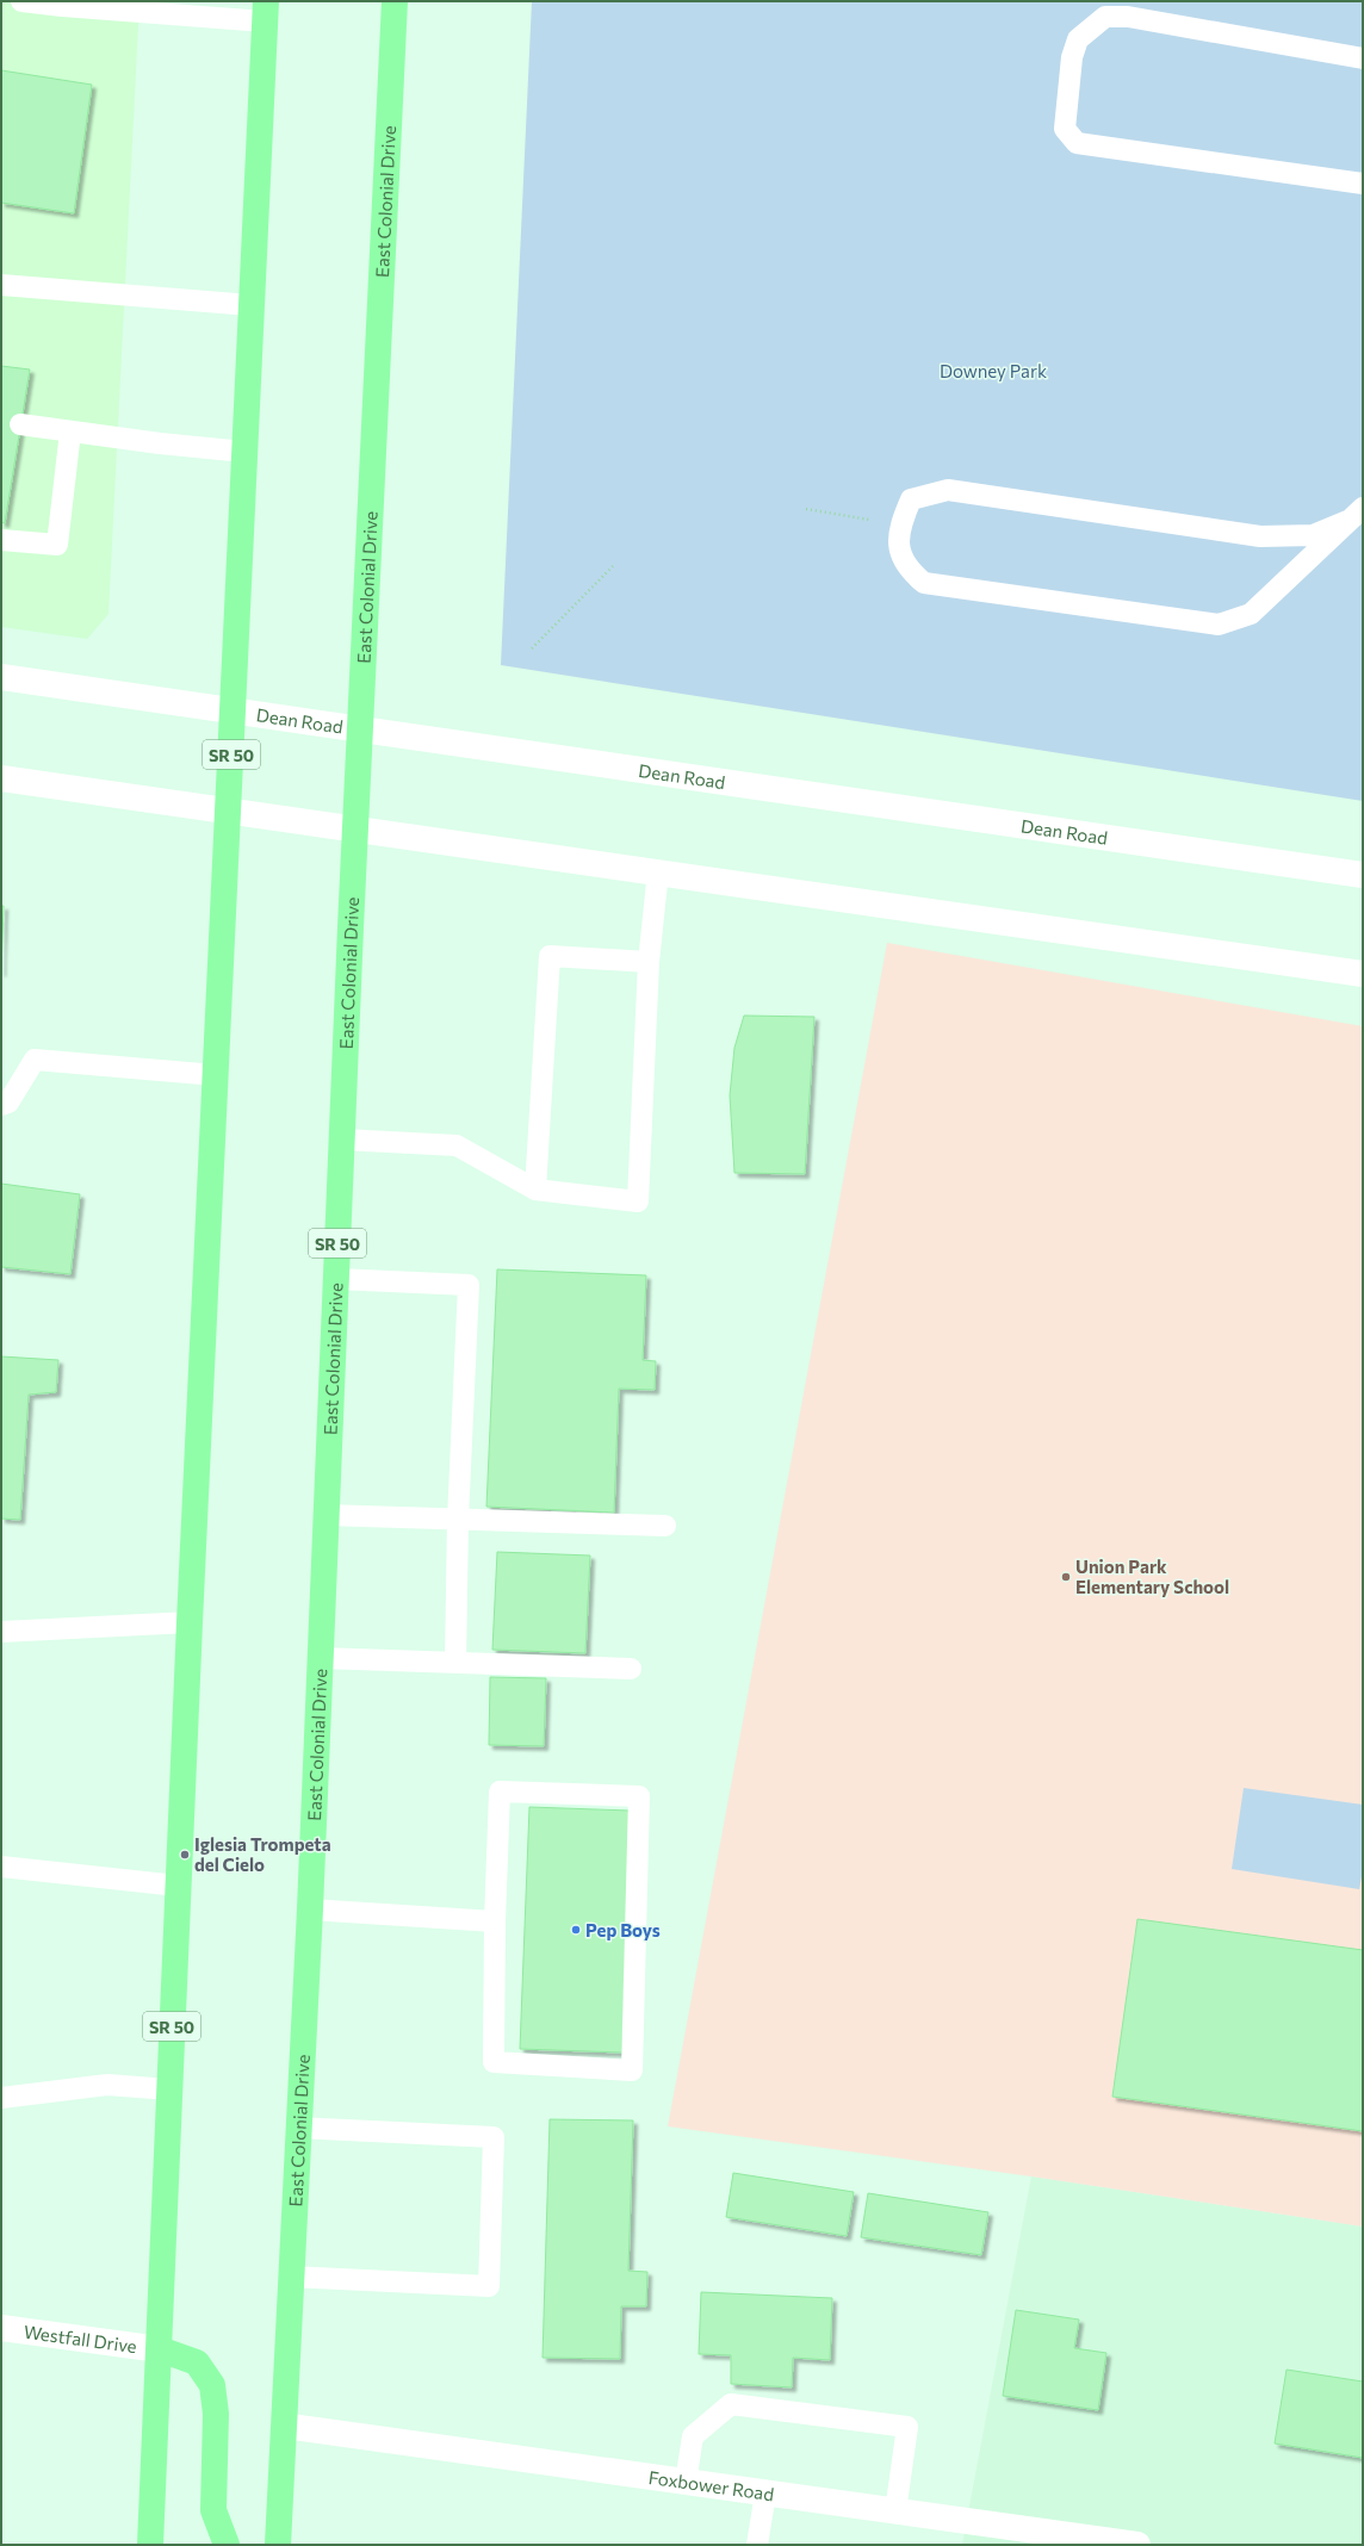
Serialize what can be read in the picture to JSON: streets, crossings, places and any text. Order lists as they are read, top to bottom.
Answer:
{
  "streets": {
    "highway": ["East Colonial Drive", "SR 50"],
    "main road": ["Dean Road", "Westfall Drive", "Foxbower Road"]
  },
  "crossings": [
    ["East Colonial Drive", "Dean Road"],
    ["East Colonial Drive", "Foxbower Road"],
    ["Dean Road", "SR 50"],
    ["SR 50", "Westfall Drive"]
  ],
  "parks": ["Downey Park"],
  "places": ["Union Park Elementary School", "Iglesia Trompeta del Cielo", "Pep Boys"]
}
